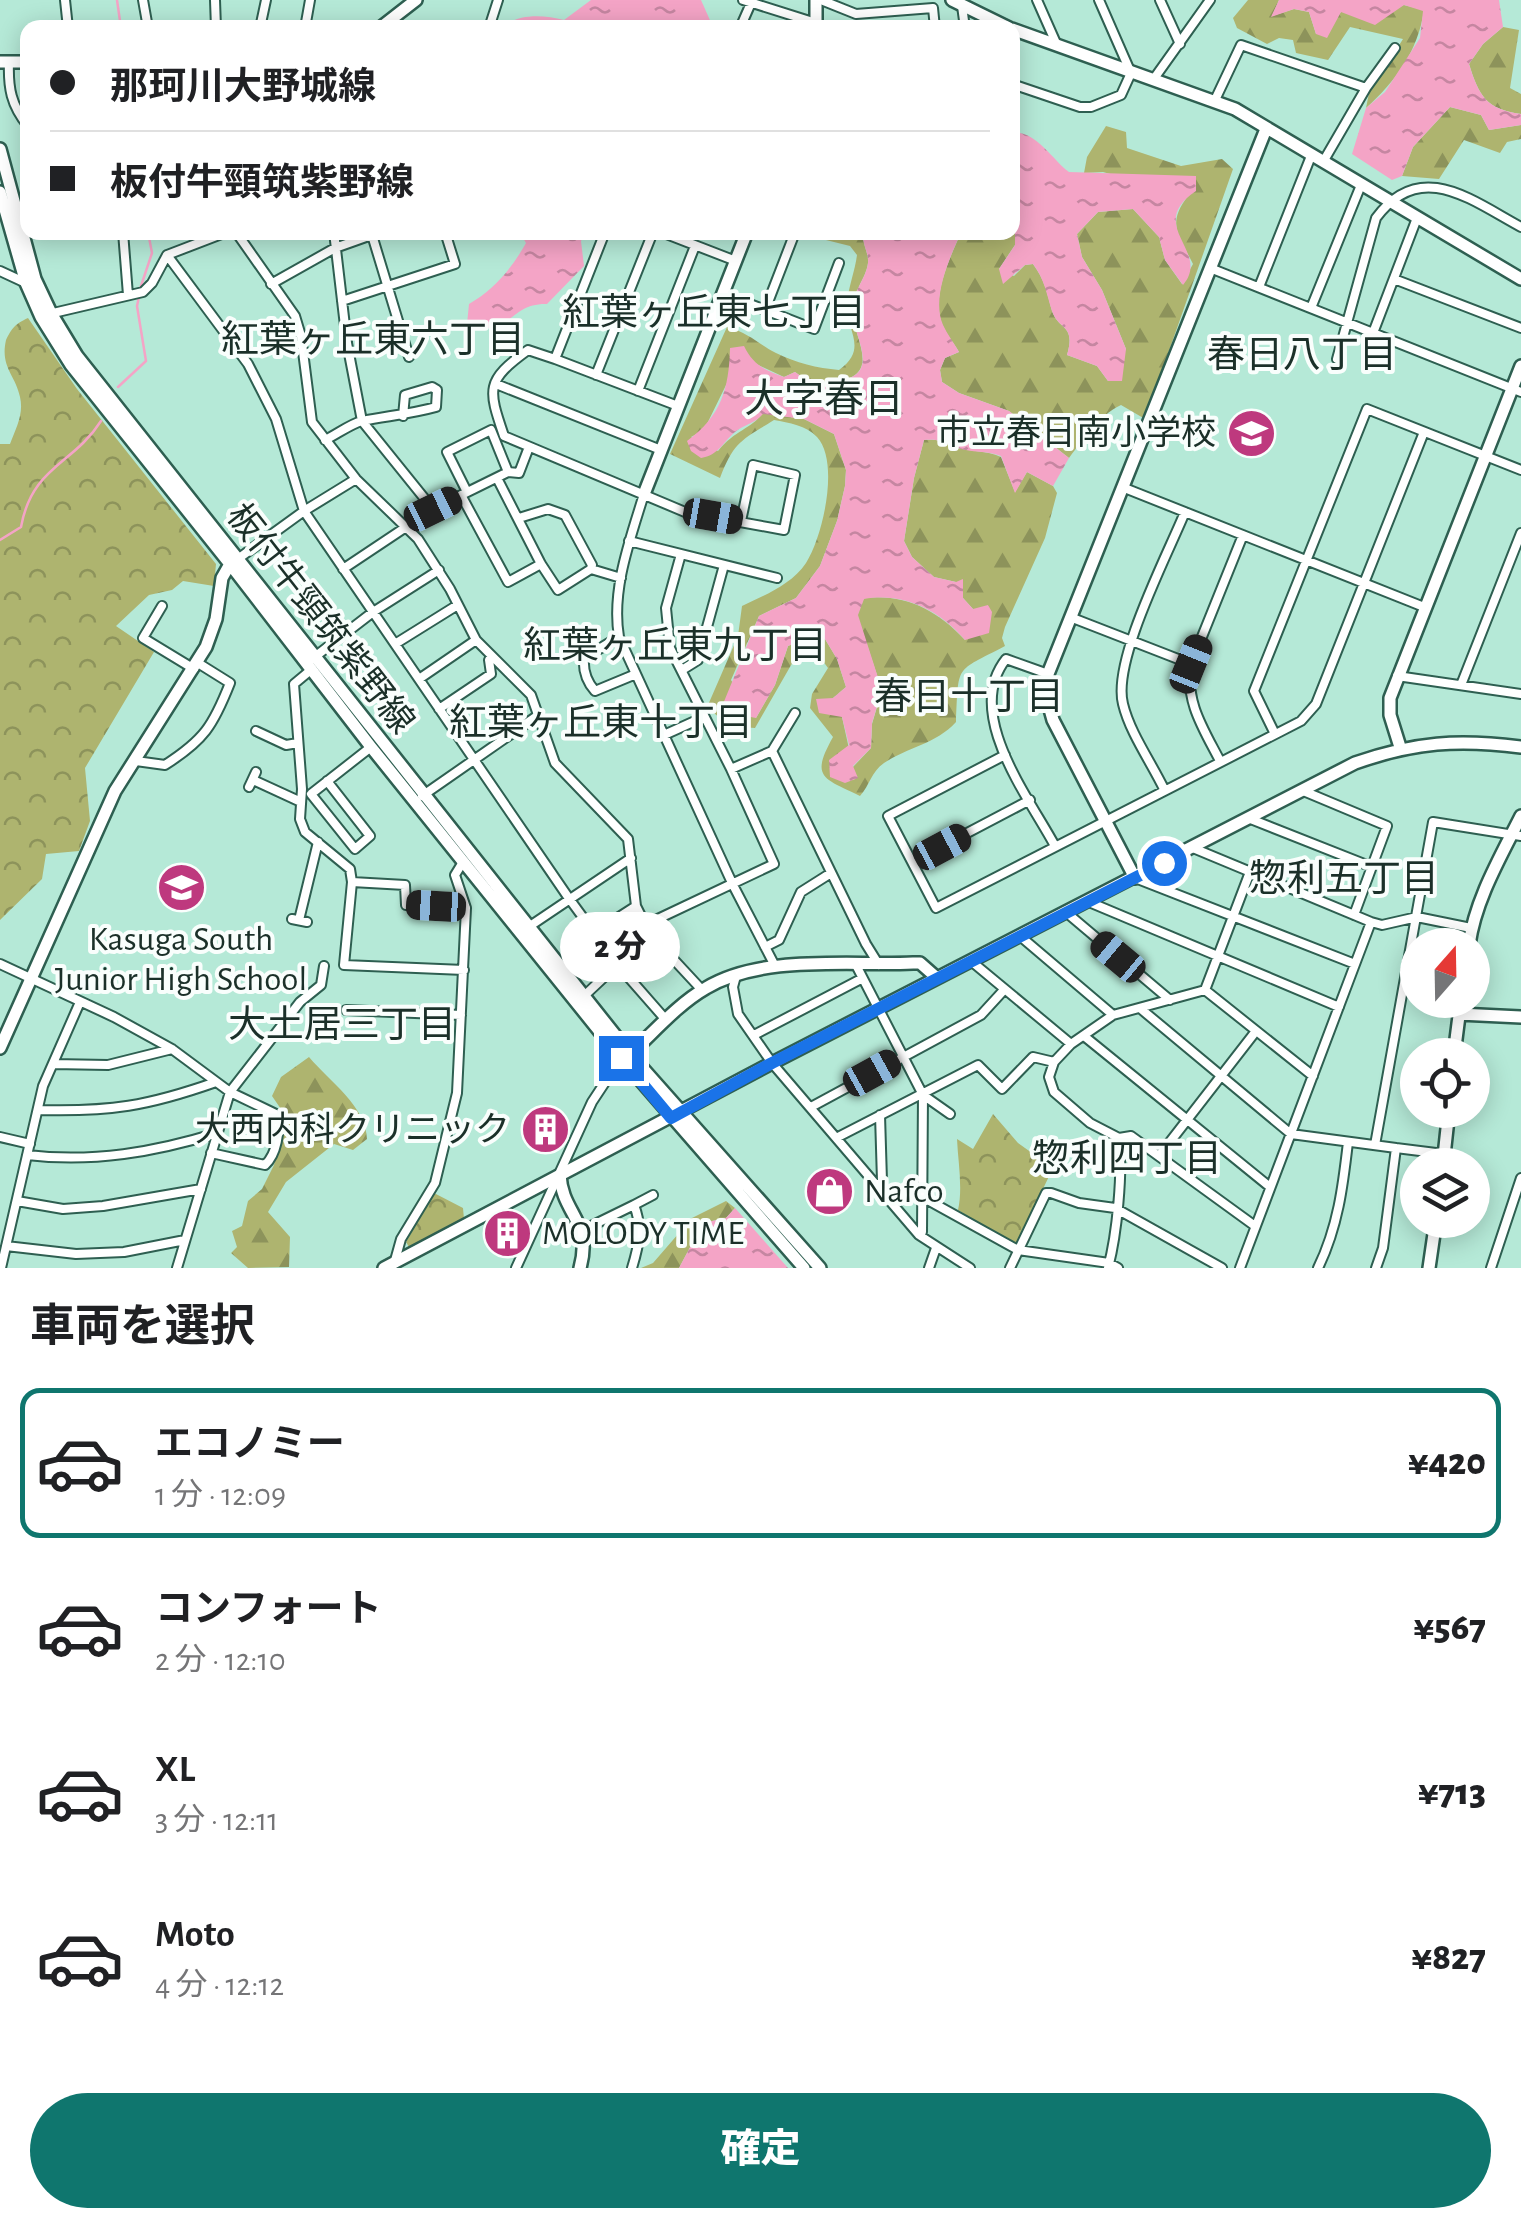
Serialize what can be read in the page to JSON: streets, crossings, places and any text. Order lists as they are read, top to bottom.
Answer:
{
  "streets": {
    "street": ["板付牛頸筑紫野線"]
  },
  "districts": [
    "紅葉ヶ丘東七丁目",
    "紅葉ヶ丘東六丁目",
    "春日八丁目",
    "大字春日",
    "紅葉ヶ丘東九丁目",
    "春日十丁目",
    "紅葉ヶ丘東十丁目",
    "惣利五丁目",
    "大土居三丁目",
    "惣利四丁目"
  ],
  "places": {
    "school or university": ["市立春日南小学校", "Kasuga South Junior High School"],
    "building": ["大西内科クリニック", "MOLODY TIME"],
    "shop": ["Nafco"]
  },
  "north": "top",
  "page": {
    "banner": ["那珂川大野城線", "板付牛頸筑紫野線"],
    "bubble": "2 分",
    "heading": "車両を選択",
    "list": [
      {
        "name": "エコノミー",
        "note": "1 分 · 12:09",
        "value": "¥420"
      },
      {
        "name": "コンフォート",
        "note": "2 分 · 12:10",
        "value": "¥567"
      },
      {
        "name": "XL",
        "note": "3 分 · 12:11",
        "value": "¥713"
      },
      {
        "name": "Moto",
        "note": "4 分 · 12:12",
        "value": "¥827"
      }
    ],
    "buttons": "確定"
  }
}
